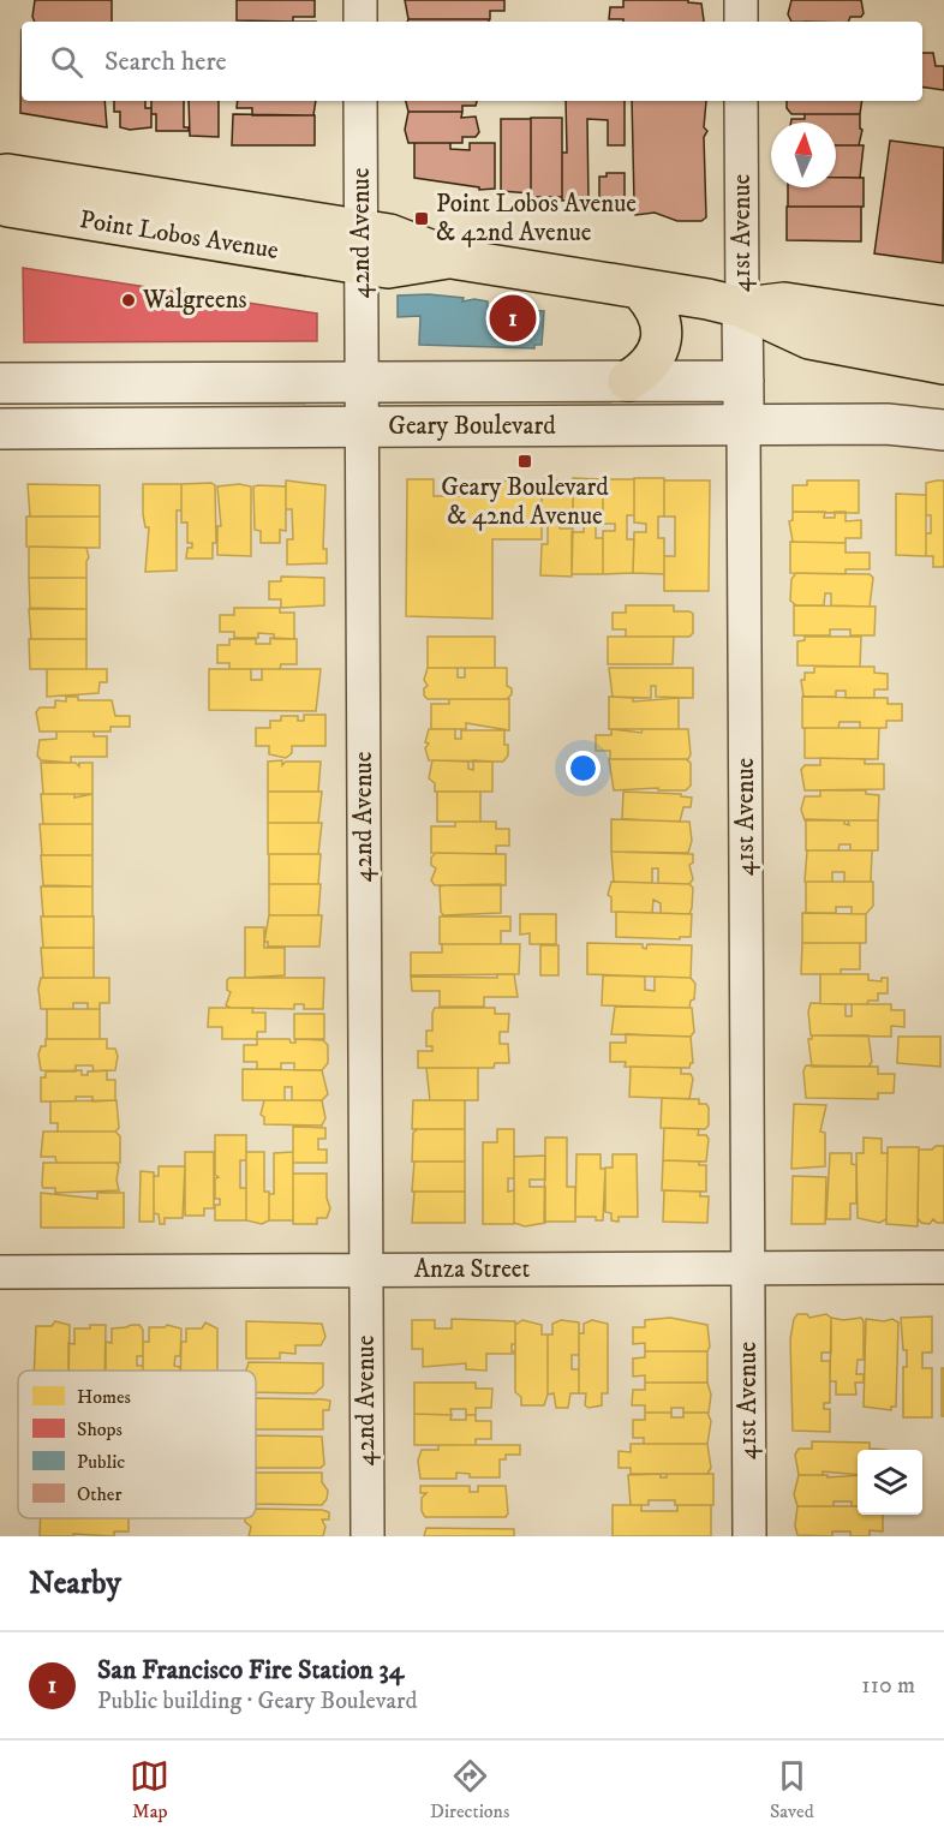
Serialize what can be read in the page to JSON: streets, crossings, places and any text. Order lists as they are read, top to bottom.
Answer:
{
  "streets": {
    "main road": ["Point Lobos Avenue"],
    "street": [
      "42nd Avenue",
      "41st Avenue",
      "Geary Boulevard",
      "Anza Street"
    ]
  },
  "crossings": [
    ["42nd Avenue", "Point Lobos Avenue"],
    ["42nd Avenue", "Geary Boulevard"],
    ["42nd Avenue", "Anza Street"],
    ["41st Avenue", "Geary Boulevard"],
    ["41st Avenue", "Anza Street"]
  ],
  "places": {
    "transit": ["Point Lobos Avenue & 42nd Avenue", "Geary Boulevard & 42nd Avenue"],
    "other": ["Walgreens"]
  },
  "legend": [
    "Homes",
    "Shops",
    "Public",
    "Other"
  ],
  "north": "top",
  "page": {
    "search": "Search here",
    "pins": "1",
    "heading": "Nearby",
    "list": [
      {
        "mark": "1",
        "name": "San Francisco Fire Station 34",
        "note": "Public building · Geary Boulevard",
        "value": "110 m"
      }
    ],
    "nav": ["Map", "Directions", "Saved"]
  }
}
